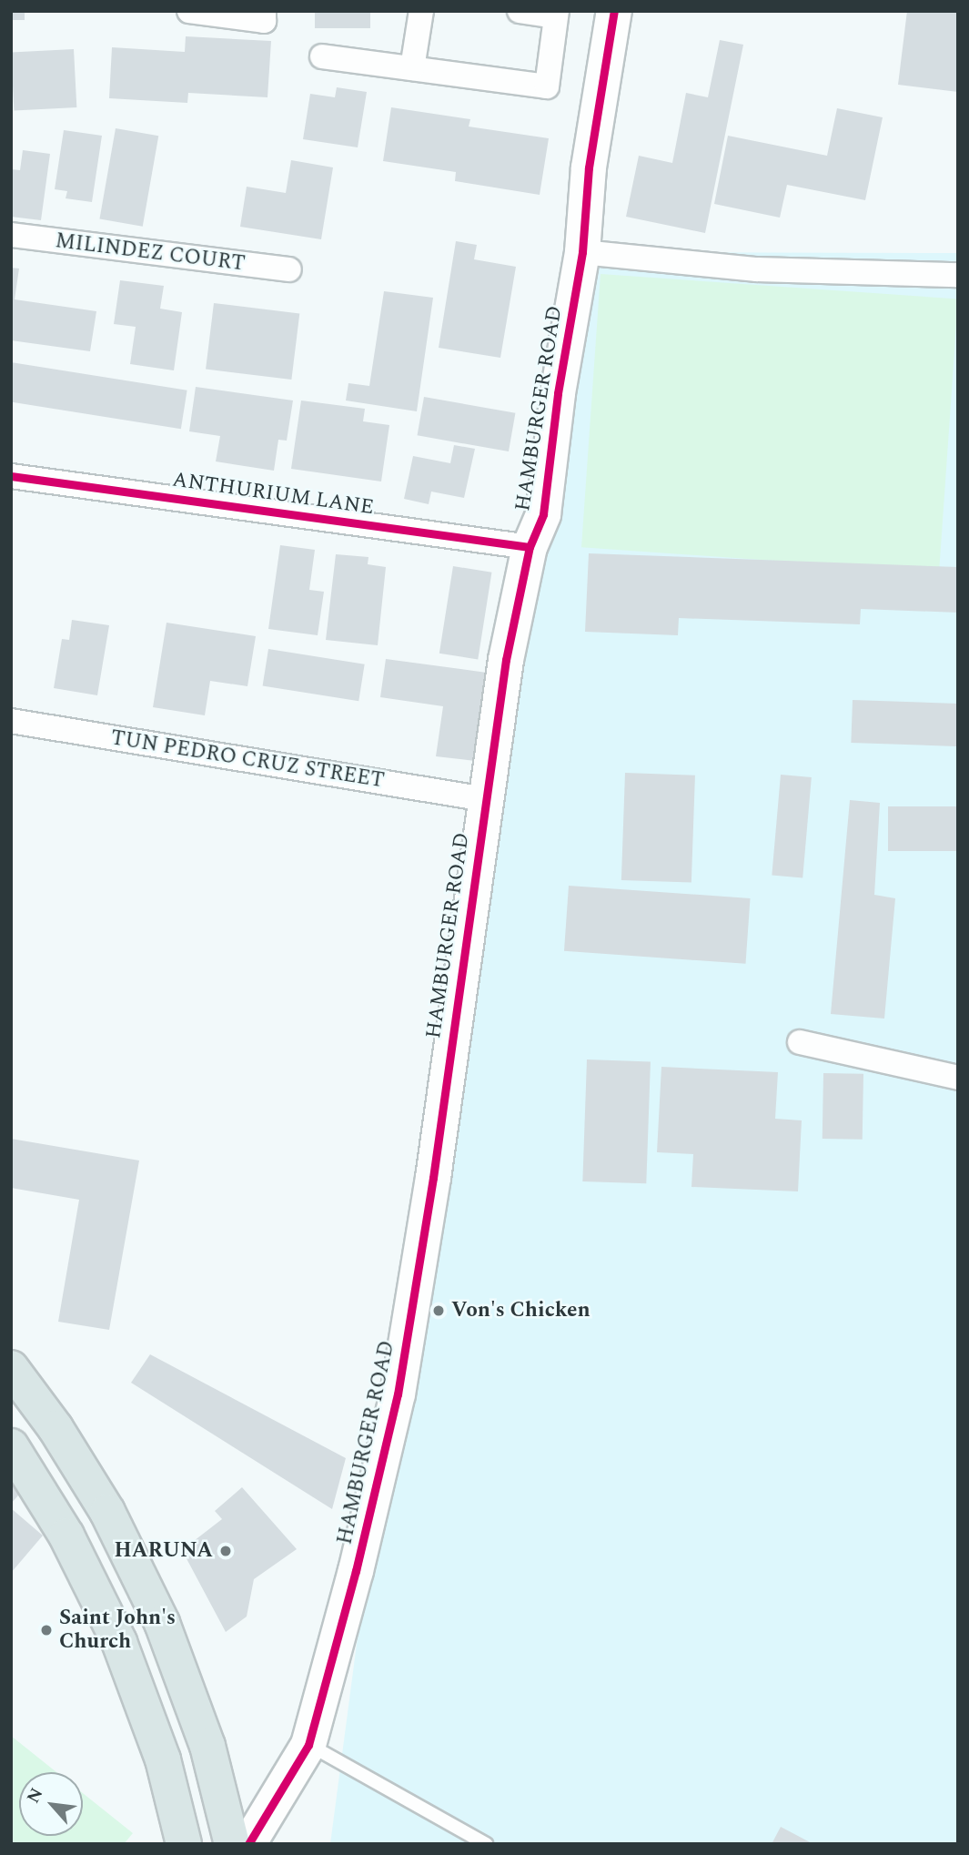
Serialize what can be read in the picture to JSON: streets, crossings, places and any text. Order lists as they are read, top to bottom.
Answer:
{
  "streets": {
    "street": [
      "MILINDEZ COURT",
      "HAMBURGER ROAD",
      "ANTHURIUM LANE",
      "TUN PEDRO CRUZ STREET"
    ]
  },
  "crossings": [
    ["HAMBURGER ROAD", "ANTHURIUM LANE"],
    ["HAMBURGER ROAD", "TUN PEDRO CRUZ STREET"]
  ],
  "places": ["Von's Chicken", "HARUNA", "Saint John's Church"],
  "north": "top left"
}
